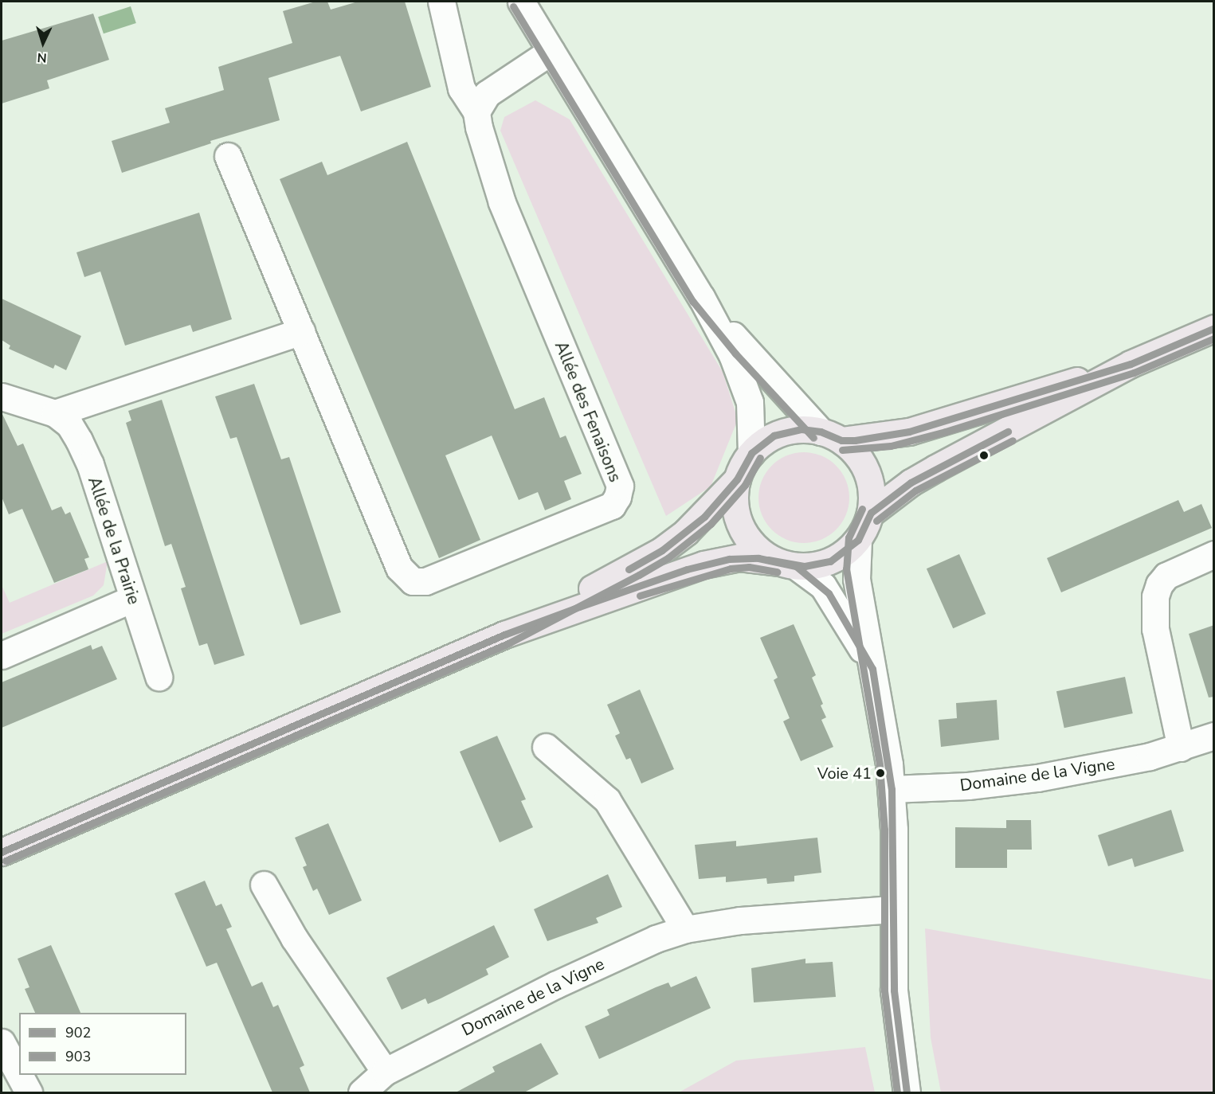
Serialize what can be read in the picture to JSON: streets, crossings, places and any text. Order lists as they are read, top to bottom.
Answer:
{
  "streets": {
    "street": ["Allée des Fenaisons", "Allée de la Prairie", "Domaine de la Vigne"]
  },
  "places": ["Voie 41"],
  "lines": ["transit line 903", "transit line 902"],
  "legend": ["902", "903"],
  "north": "bottom"
}
